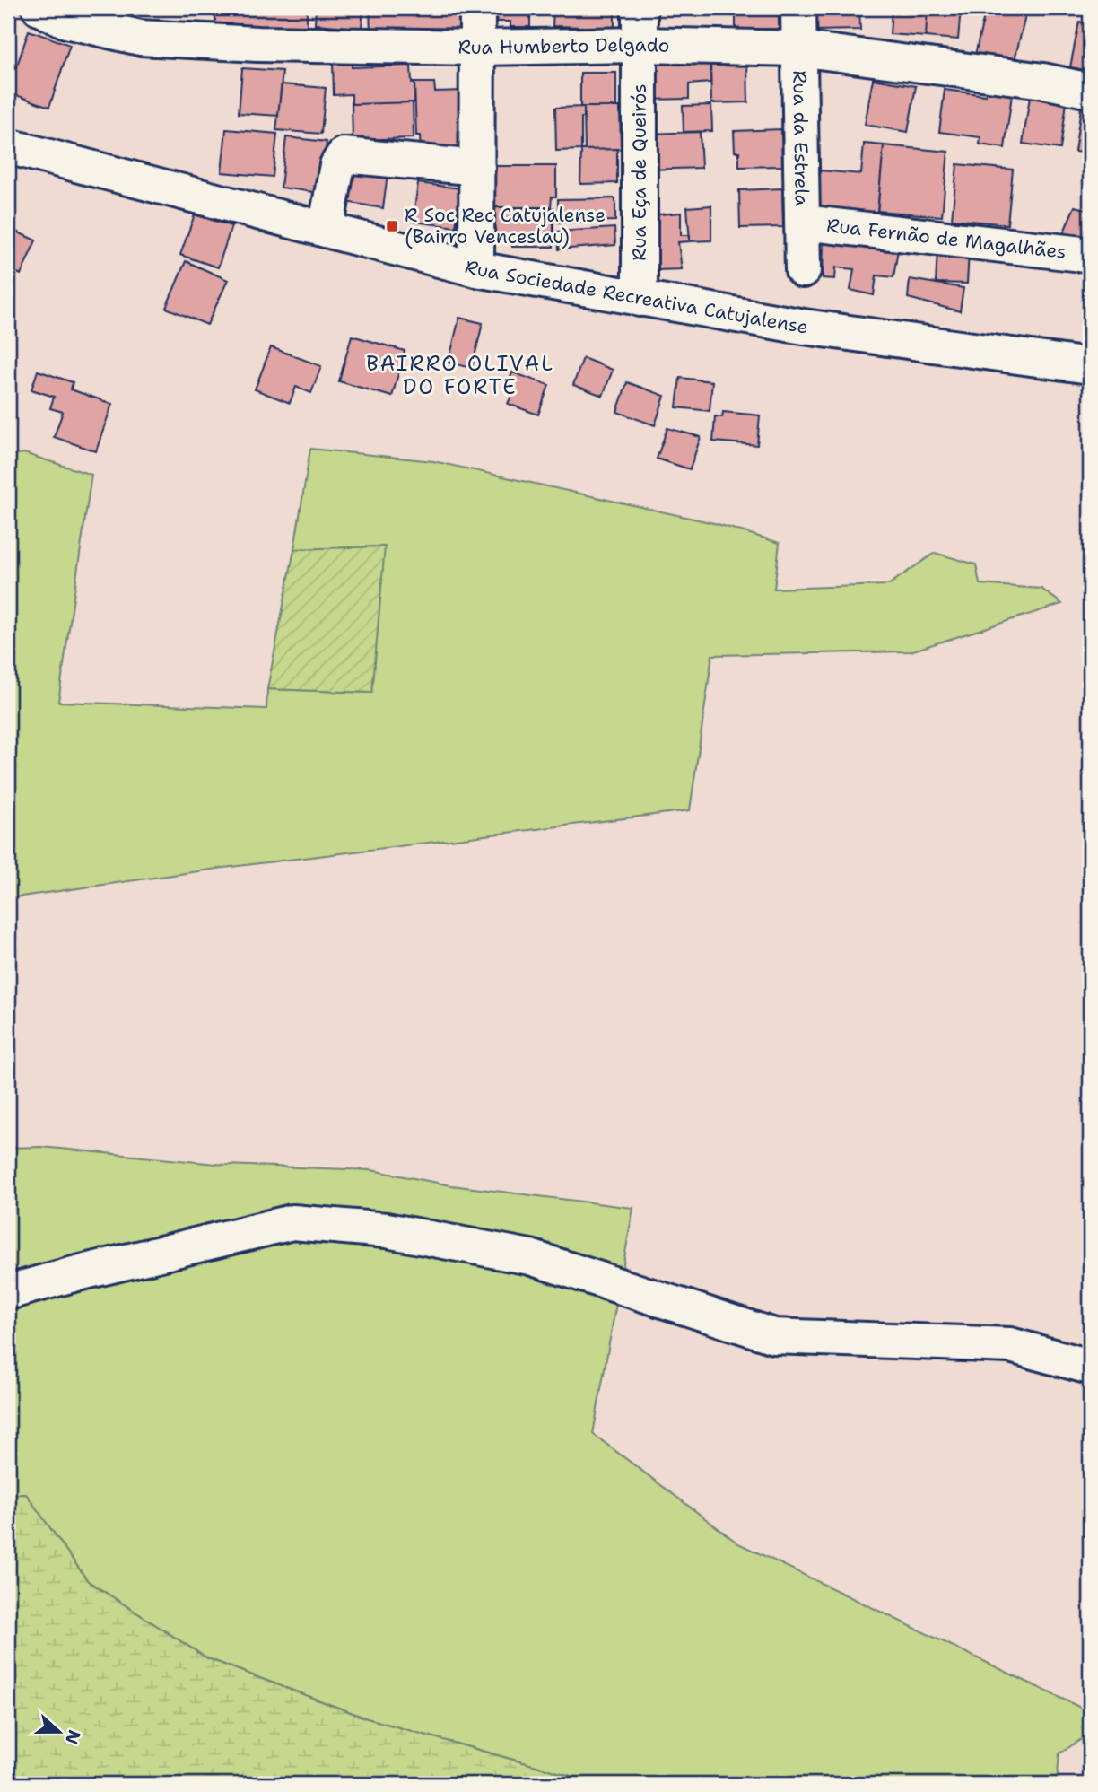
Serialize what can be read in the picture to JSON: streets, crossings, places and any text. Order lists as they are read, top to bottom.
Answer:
{
  "streets": {
    "street": [
      "Rua Humberto Delgado",
      "Rua da Estrela",
      "Rua Eça de Queirós",
      "Rua Fernão de Magalhães",
      "Rua Sociedade Recreativa Catujalense"
    ]
  },
  "crossings": [
    ["Rua Humberto Delgado", "Rua da Estrela"],
    ["Rua Humberto Delgado", "Rua Eça de Queirós"],
    ["Rua da Estrela", "Rua Fernão de Magalhães"],
    ["Rua Eça de Queirós", "Rua Sociedade Recreativa Catujalense"]
  ],
  "districts": ["BAIRRO OLIVAL DO FORTE"],
  "places": {
    "transit": ["R Soc Rec Catujalense (Bairro Venceslau)"]
  },
  "north": "right"
}
